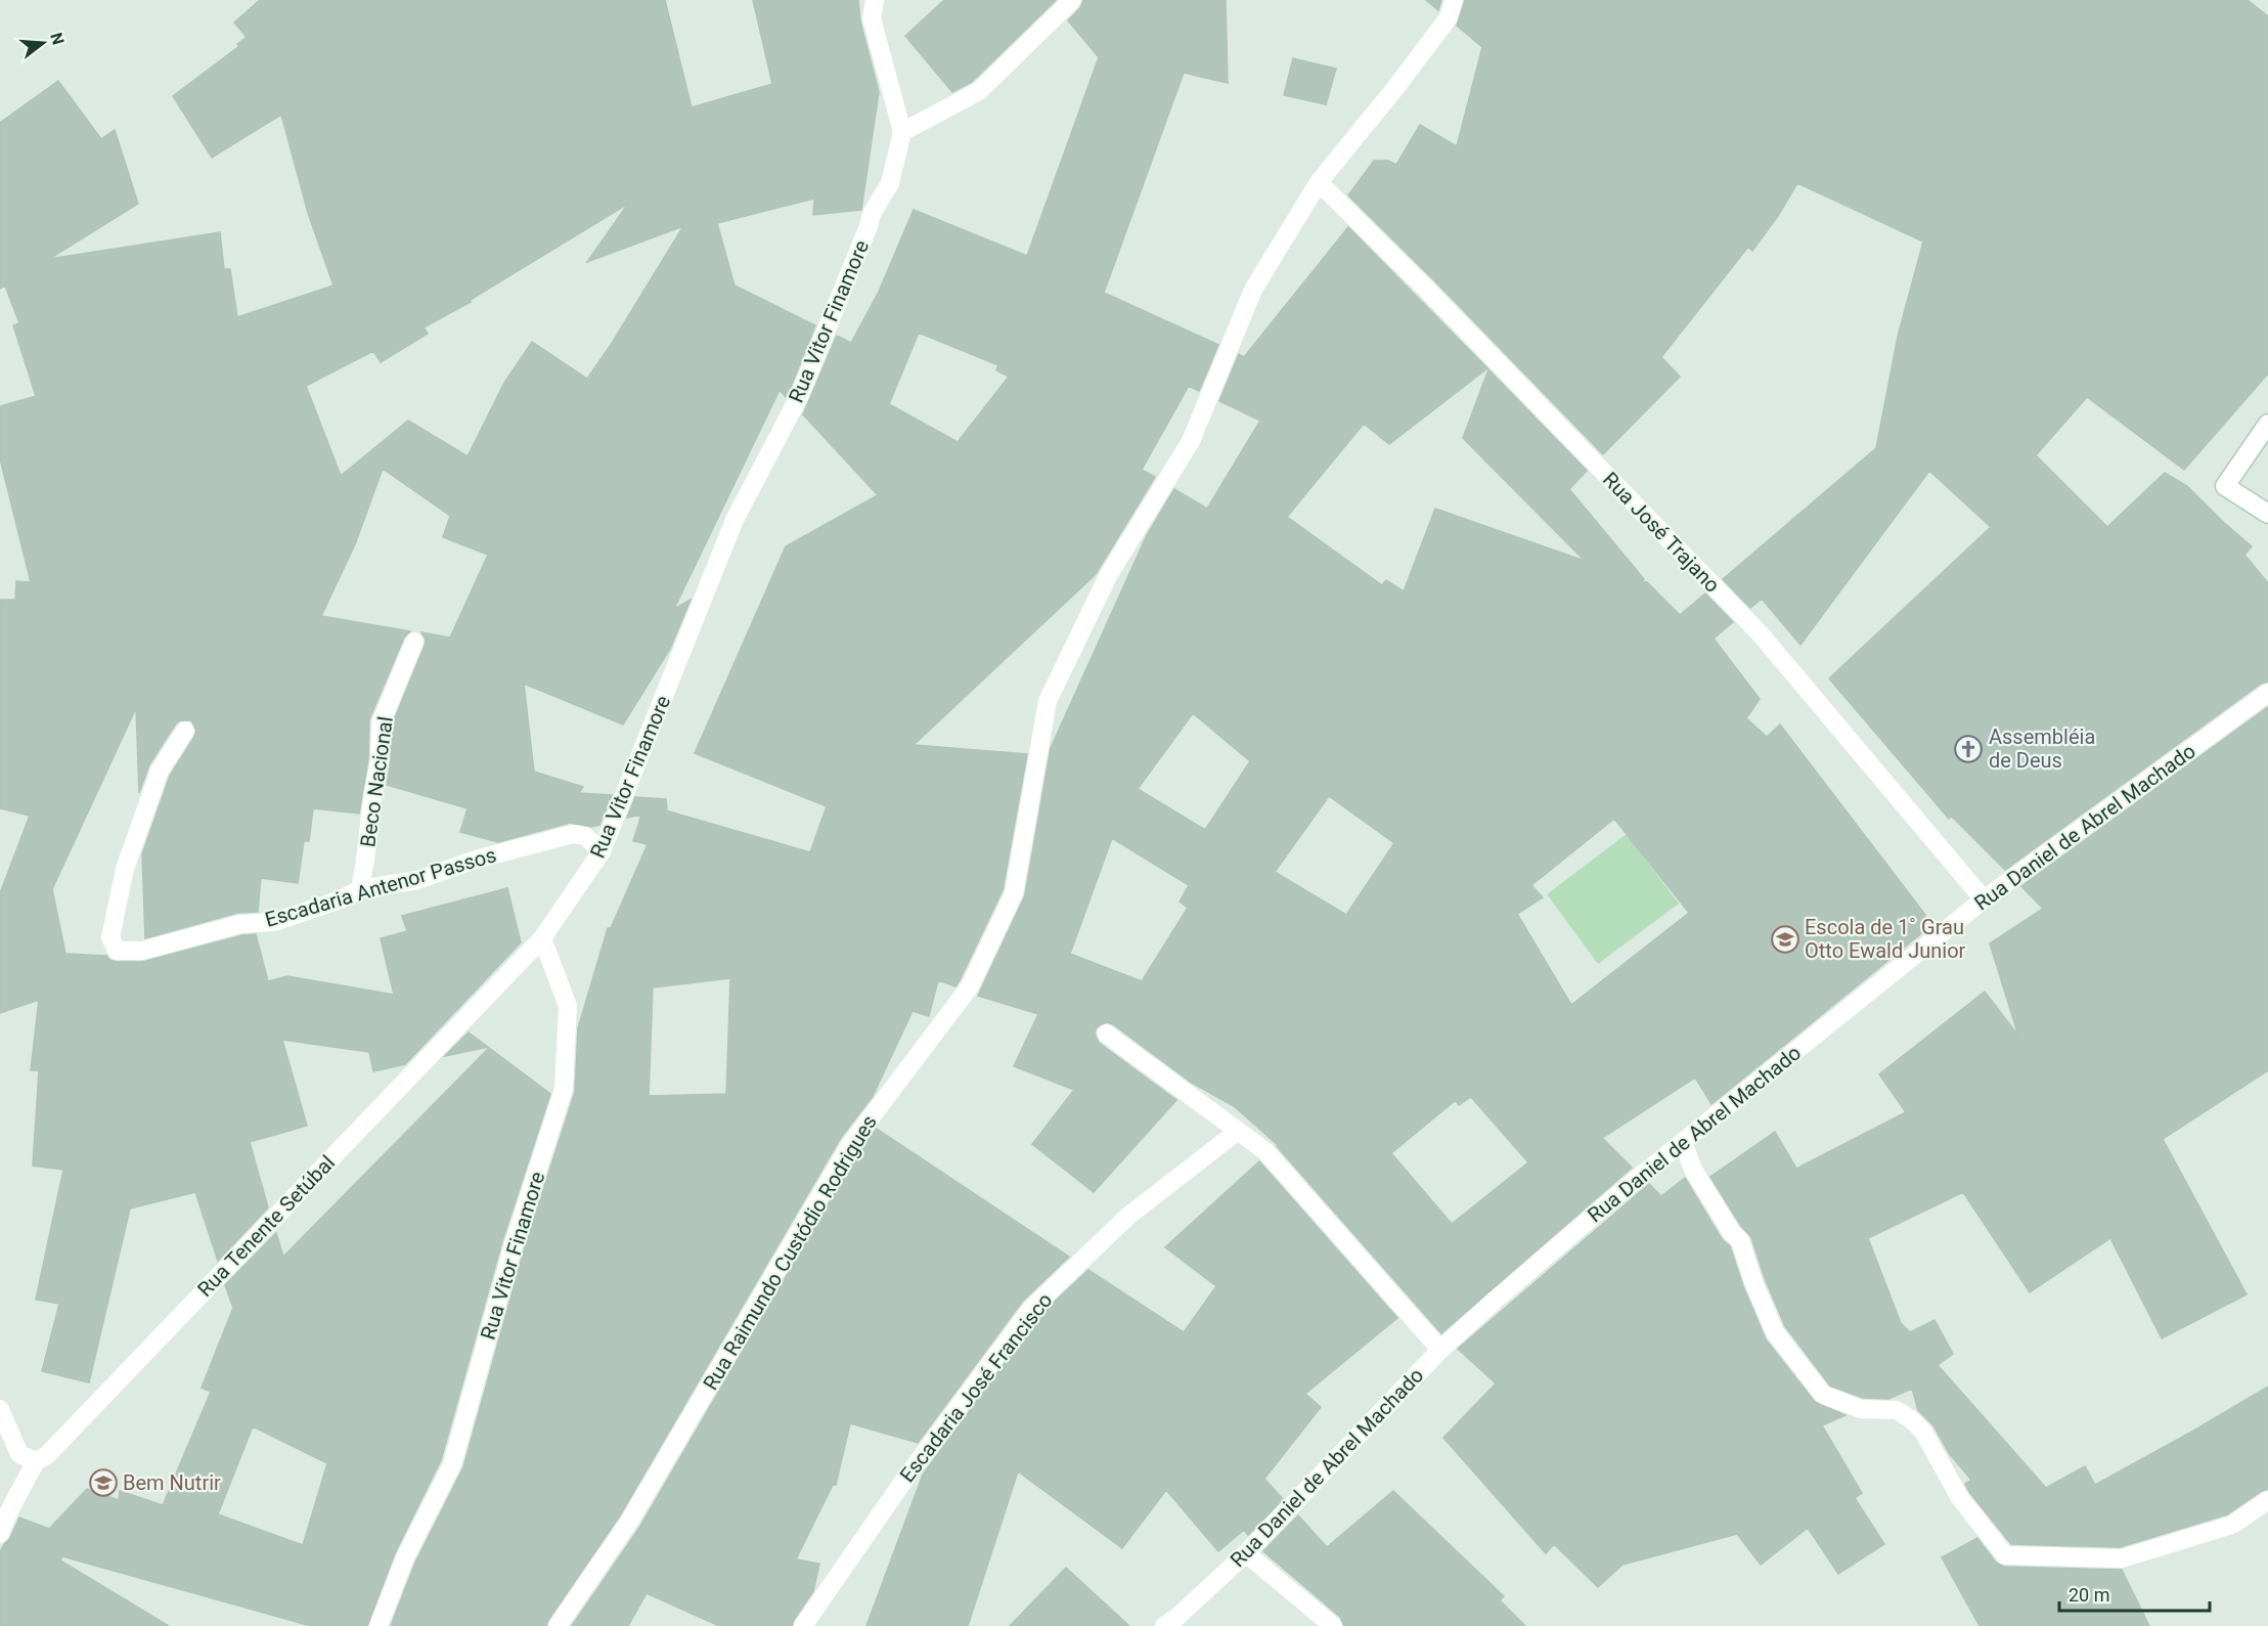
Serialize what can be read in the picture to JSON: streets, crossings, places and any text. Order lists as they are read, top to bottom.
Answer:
{
  "streets": {
    "street": [
      "Rua Vitor Finamore",
      "Rua José Trajano",
      "Beco Nacional",
      "Rua Daniel de Abrel Machado",
      "Escadaria Antenor Passos",
      "Rua Tenente Setúbal",
      "Rua Raimundo Custódio Rodrigues",
      "Escadaria José Francisco"
    ]
  },
  "crossings": [
    ["Rua Vitor Finamore", "Escadaria Antenor Passos"],
    ["Rua Vitor Finamore", "Rua Tenente Setúbal"],
    ["Rua José Trajano", "Rua Daniel de Abrel Machado"],
    ["Rua José Trajano", "Rua Raimundo Custódio Rodrigues"],
    ["Beco Nacional", "Escadaria Antenor Passos"]
  ],
  "places": {
    "church": ["Assembléia de Deus"],
    "school or university": ["Escola de 1˚ Grau Otto Ewald Junior", "Bem Nutrir"]
  },
  "scale_bar": "20 m",
  "north": "right"
}
